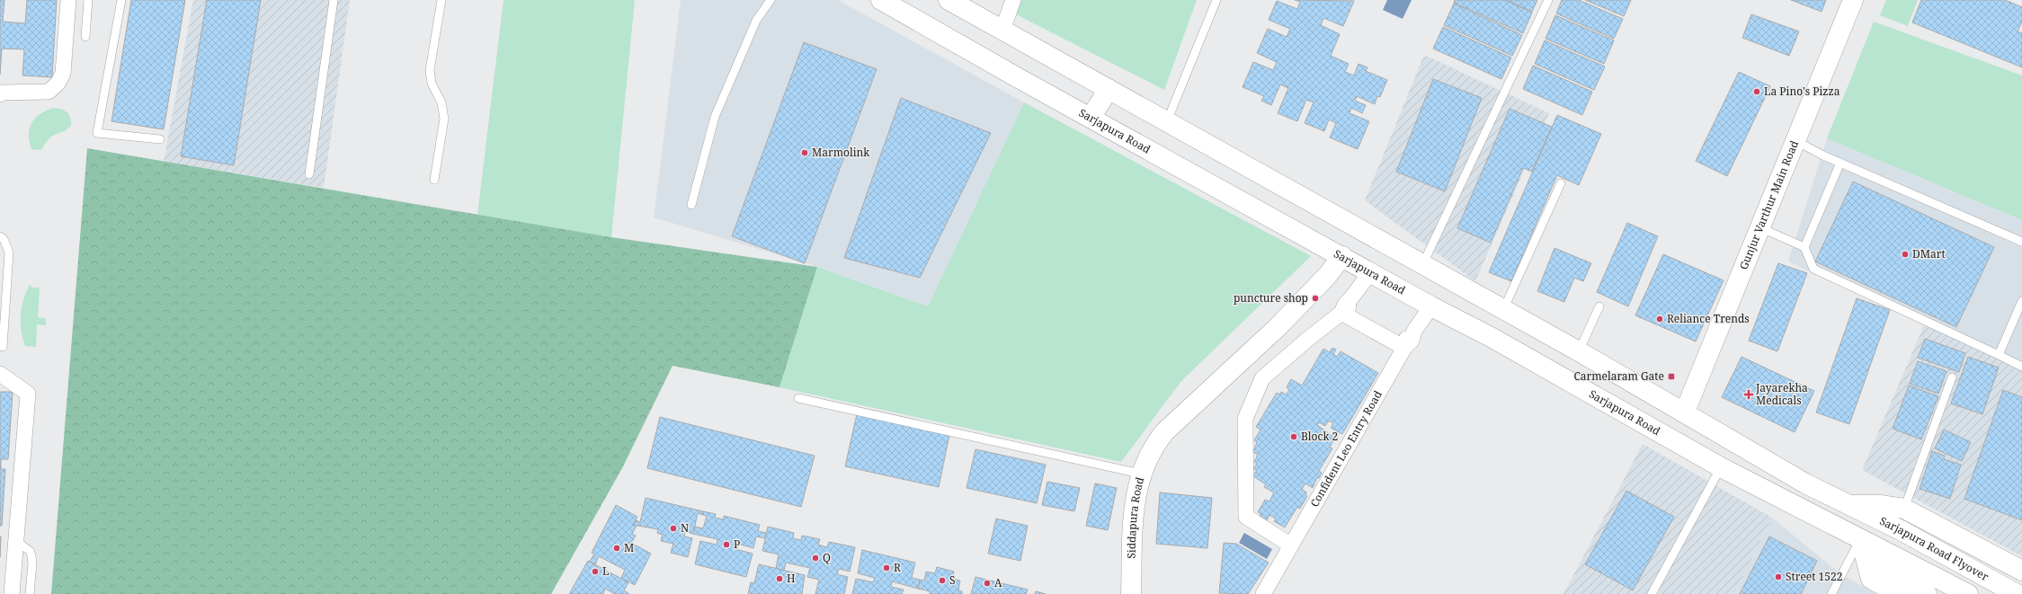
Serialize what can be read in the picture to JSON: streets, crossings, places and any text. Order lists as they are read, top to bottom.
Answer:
{
  "streets": {
    "main road": [
      "Sarjapura Road",
      "Gunjur Varthur Main Road",
      "Siddapura Road",
      "Sarjapura Road Flyover"
    ],
    "street": ["Confident Leo Entry Road"]
  },
  "crossings": [
    ["Sarjapura Road", "Confident Leo Entry Road"],
    ["Sarjapura Road", "Siddapura Road"]
  ],
  "places": {
    "other": [
      "La Pino's Pizza",
      "Marmolink",
      "DMart",
      "puncture shop",
      "Reliance Trends",
      "Block 2",
      "N",
      "P",
      "M",
      "Q",
      "R",
      "L",
      "Street 1522",
      "H",
      "S",
      "A"
    ],
    "transit": ["Carmelaram Gate"],
    "health": ["Jayarekha Medicals"]
  }
}
